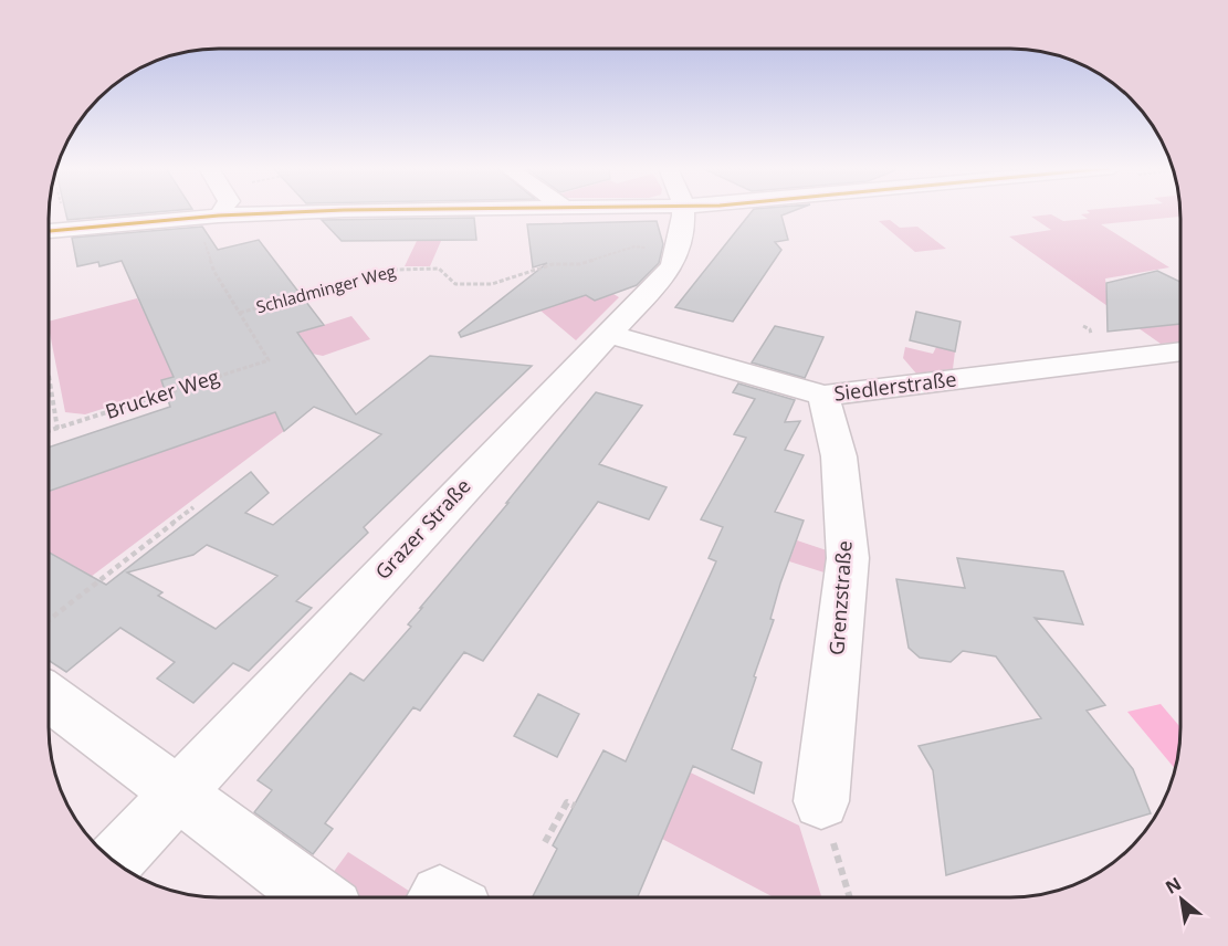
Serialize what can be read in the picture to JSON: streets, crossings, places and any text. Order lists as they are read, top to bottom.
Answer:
{
  "streets": {
    "street": ["Siedlerstraße", "Grazer Straße", "Grenzstraße"],
    "path": ["Schladminger Weg", "Brucker Weg"]
  },
  "crossings": [
    ["Schladminger Weg", "Brucker Weg"],
    ["Schladminger Weg", "Grazer Straße"],
    ["Siedlerstraße", "Grazer Straße"],
    ["Siedlerstraße", "Grenzstraße"]
  ],
  "north": "top left"
}
